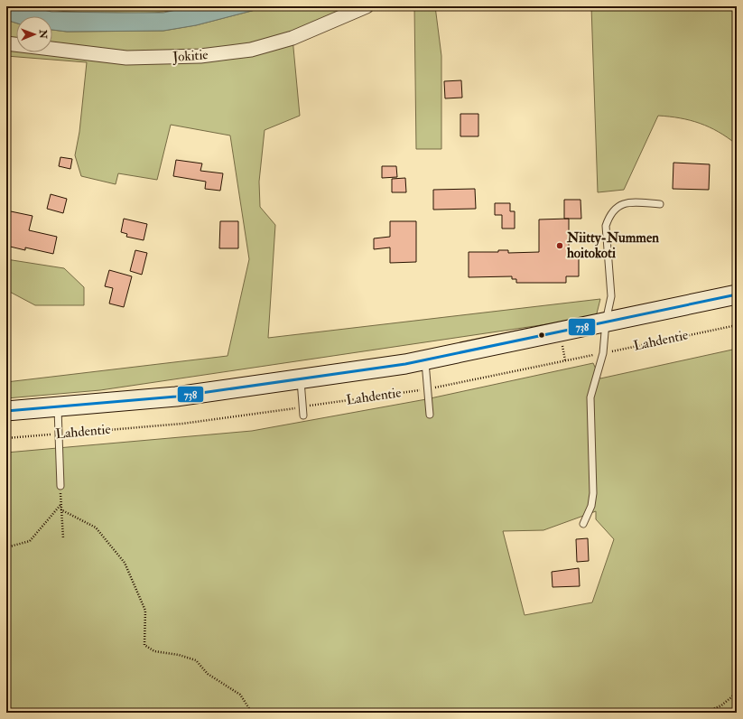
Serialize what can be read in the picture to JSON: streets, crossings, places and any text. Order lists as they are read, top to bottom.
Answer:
{
  "streets": {
    "main road": ["Lahdentie"],
    "street": ["Jokitie"]
  },
  "places": ["Niitty-Nummen hoitokoti"],
  "lines": ["transit line 738"],
  "north": "right"
}
